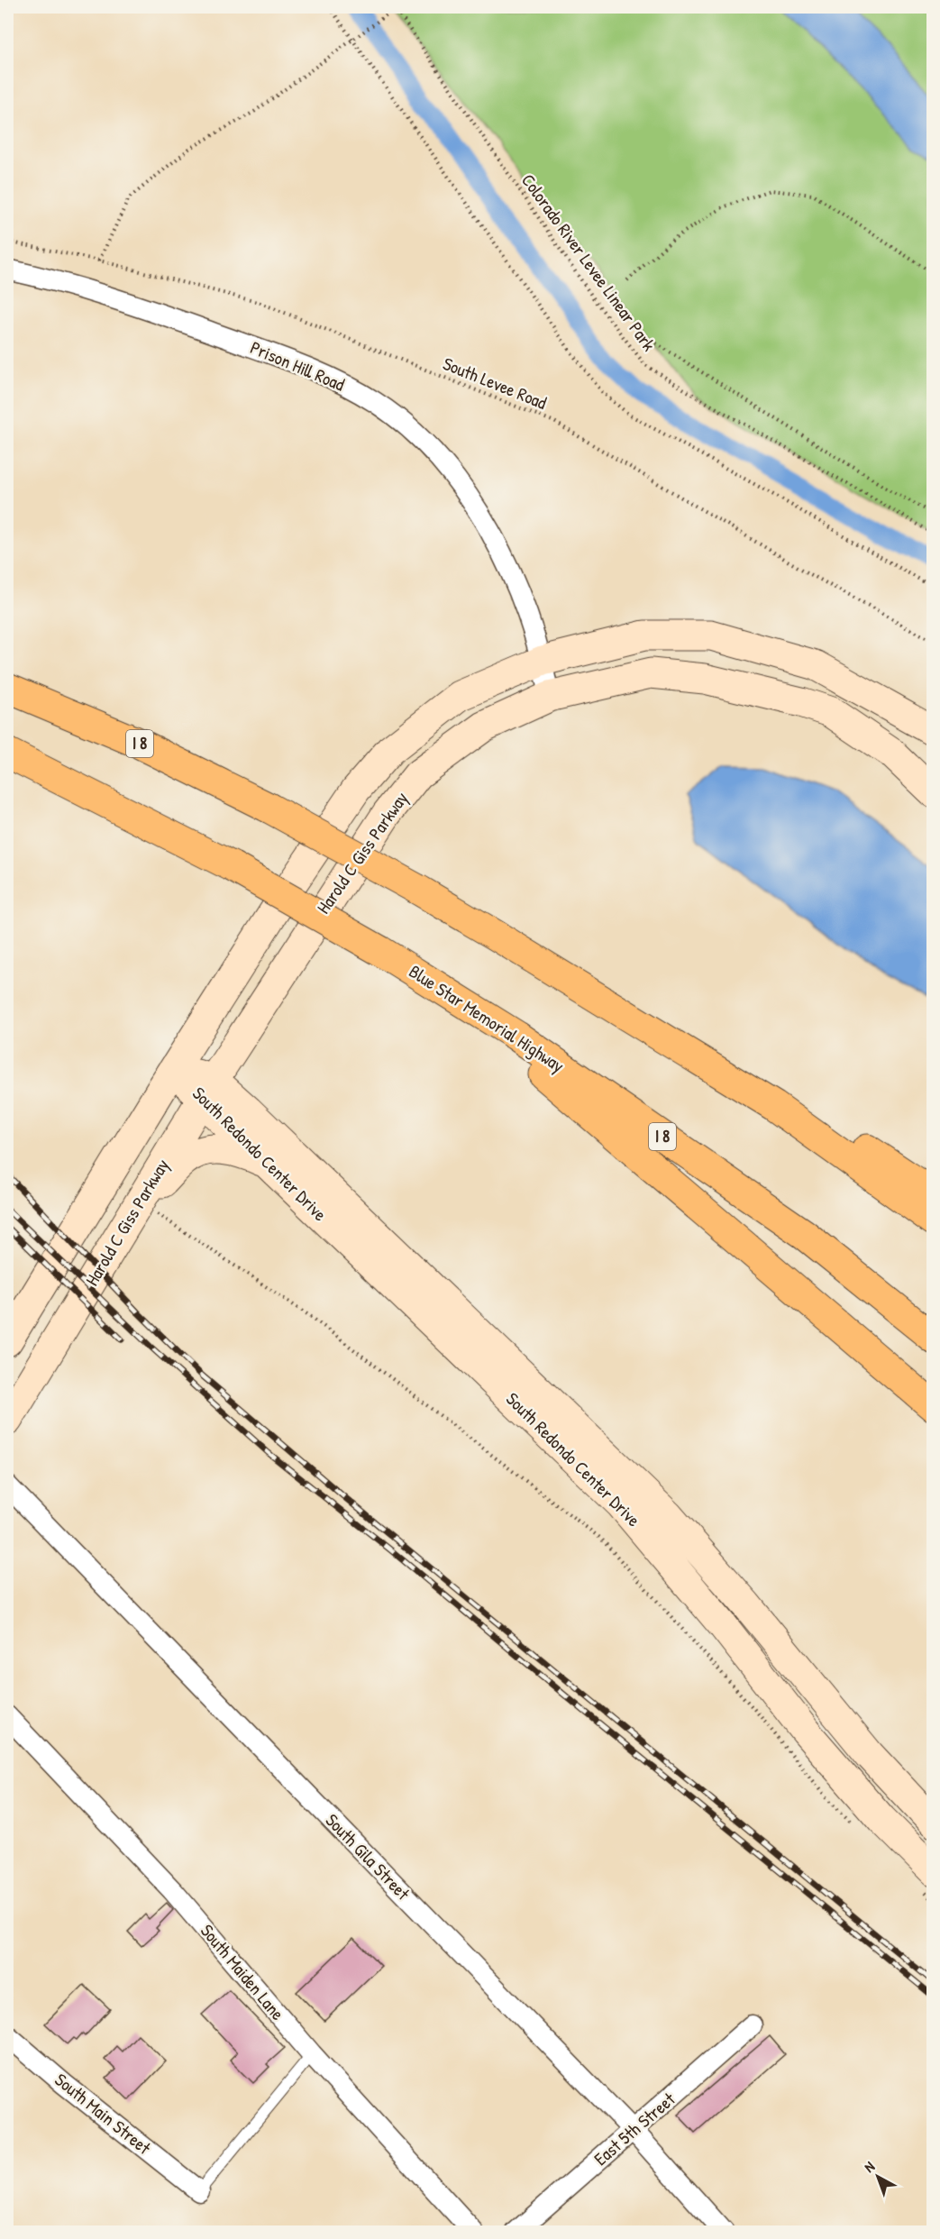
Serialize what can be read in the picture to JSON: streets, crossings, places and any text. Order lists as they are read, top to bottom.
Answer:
{
  "streets": {
    "highway": ["I 8", "Blue Star Memorial Highway"],
    "main road": ["Harold C Giss Parkway", "South Redondo Center Drive"],
    "street": [
      "Prison Hill Road",
      "South Gila Street",
      "South Maiden Lane",
      "South Main Street",
      "East 5th Street"
    ],
    "path": ["Colorado River Levee Linear Park", "South Levee Road"]
  },
  "crossings": [
    ["Prison Hill Road", "Harold C Giss Parkway"],
    ["Harold C Giss Parkway", "South Redondo Center Drive"],
    ["South Gila Street", "East 5th Street"]
  ],
  "north": "top left"
}
